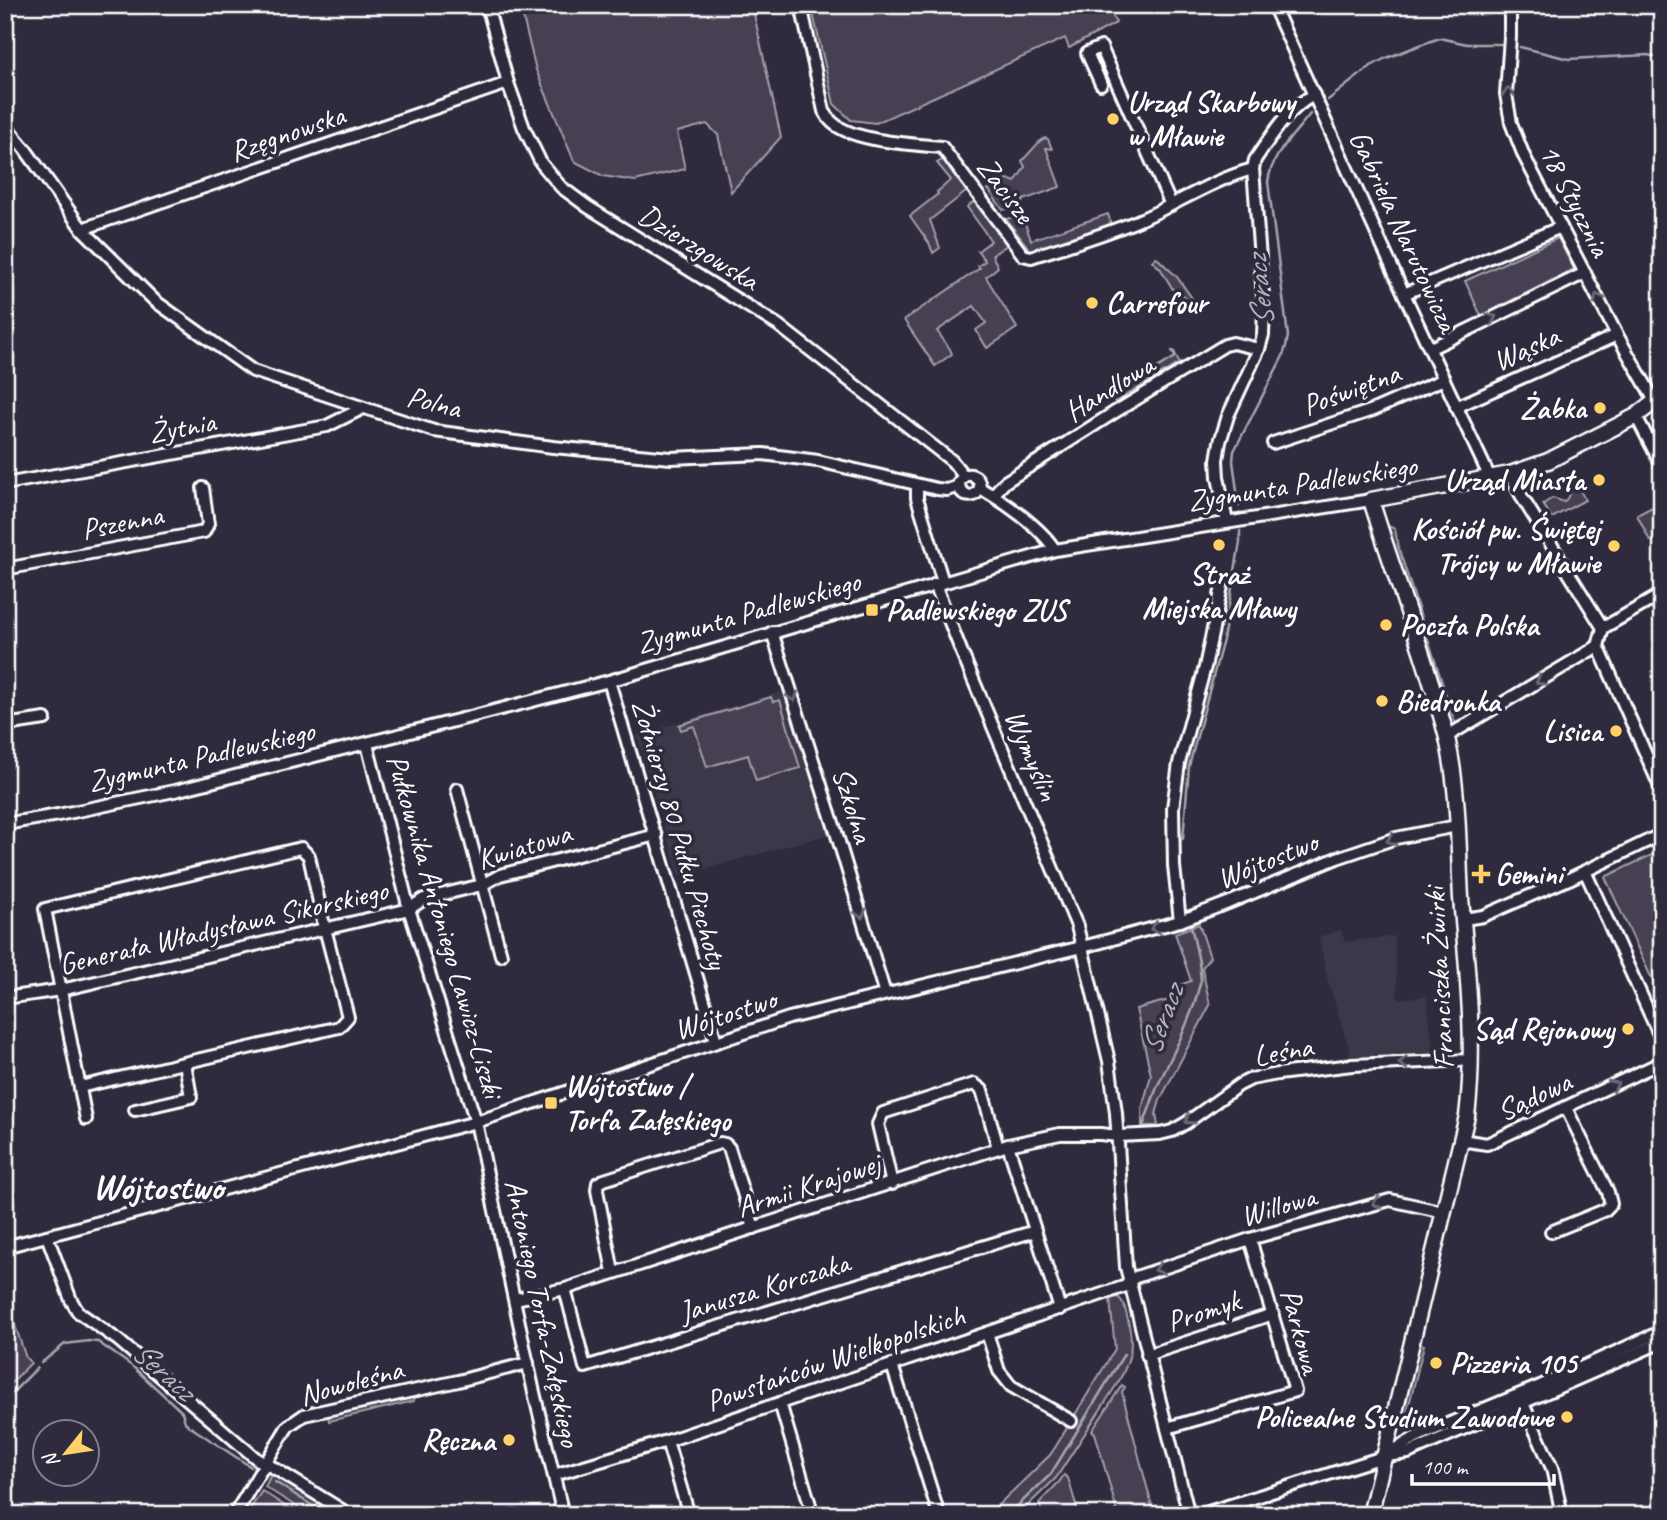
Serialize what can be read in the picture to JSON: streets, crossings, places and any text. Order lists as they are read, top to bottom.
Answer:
{
  "streets": {
    "main road": ["Zygmunta Padlewskiego", "Franciszka Żwirki"],
    "street": [
      "Rzęgnowska",
      "Zacisze",
      "18 Stycznia",
      "Gabriela Narutowicza",
      "Dzierzgowska",
      "Wąska",
      "Handlowa",
      "Poświętna",
      "Polna",
      "Żytnia",
      "Pszenna",
      "Wymyślin",
      "Szkolna",
      "Żołnierzy 80 Pułku Piechoty",
      "Kwiatowa",
      "Wójtostwo",
      "Pułkownika Antoniego Lawicz-Liszki",
      "Generała Władysława Sikorskiego",
      "Leśna",
      "Sądowa",
      "Armii Krajowej",
      "Willowa",
      "Janusza Korczaka",
      "Promyk",
      "Antoniego Torfa-Załęskiego",
      "Parkowa",
      "Powstańców Wielkopolskich",
      "Nowoleśna"
    ]
  },
  "crossings": [
    ["Rzęgnowska", "Dzierzgowska"],
    ["Rzęgnowska", "Polna"],
    ["18 Stycznia", "Wąska"],
    ["18 Stycznia", "Zygmunta Padlewskiego"],
    ["Gabriela Narutowicza", "Wąska"],
    ["Gabriela Narutowicza", "Poświętna"],
    ["Gabriela Narutowicza", "Zygmunta Padlewskiego"],
    ["Dzierzgowska", "Handlowa"],
    ["Dzierzgowska", "Polna"],
    ["Dzierzgowska", "Zygmunta Padlewskiego"],
    ["Polna", "Żytnia"],
    ["Polna", "Wymyślin"],
    ["Zygmunta Padlewskiego", "Wymyślin"],
    ["Zygmunta Padlewskiego", "Szkolna"],
    ["Zygmunta Padlewskiego", "Żołnierzy 80 Pułku Piechoty"],
    ["Zygmunta Padlewskiego", "Pułkownika Antoniego Lawicz-Liszki"],
    ["Zygmunta Padlewskiego", "Franciszka Żwirki"],
    ["Wymyślin", "Wójtostwo"],
    ["Wymyślin", "Leśna"],
    ["Wymyślin", "Armii Krajowej"],
    ["Wymyślin", "Willowa"],
    ["Wymyślin", "Promyk"],
    ["Wymyślin", "Parkowa"],
    ["Wymyślin", "Powstańców Wielkopolskich"],
    ["Szkolna", "Wójtostwo"],
    ["Żołnierzy 80 Pułku Piechoty", "Kwiatowa"],
    ["Żołnierzy 80 Pułku Piechoty", "Wójtostwo"],
    ["Kwiatowa", "Pułkownika Antoniego Lawicz-Liszki"],
    ["Kwiatowa", "Generała Władysława Sikorskiego"],
    ["Wójtostwo", "Pułkownika Antoniego Lawicz-Liszki"],
    ["Wójtostwo", "Franciszka Żwirki"],
    ["Wójtostwo", "Antoniego Torfa-Załęskiego"],
    ["Pułkownika Antoniego Lawicz-Liszki", "Generała Władysława Sikorskiego"],
    ["Pułkownika Antoniego Lawicz-Liszki", "Antoniego Torfa-Załęskiego"],
    ["Franciszka Żwirki", "Leśna"],
    ["Franciszka Żwirki", "Sądowa"],
    ["Franciszka Żwirki", "Willowa"],
    ["Leśna", "Armii Krajowej"],
    ["Armii Krajowej", "Janusza Korczaka"],
    ["Armii Krajowej", "Antoniego Torfa-Załęskiego"],
    ["Willowa", "Parkowa"],
    ["Willowa", "Powstańców Wielkopolskich"],
    ["Promyk", "Parkowa"],
    ["Antoniego Torfa-Załęskiego", "Powstańców Wielkopolskich"],
    ["Antoniego Torfa-Załęskiego", "Nowoleśna"]
  ],
  "one_way": [
    "18 Stycznia",
    "Szkolna",
    "Leśna",
    "Sądowa",
    "Willowa"
  ],
  "districts": ["Wójtostwo"],
  "water": ["Seracz"],
  "places": {
    "other": [
      "Urząd Skarbowy w Mławie",
      "Carrefour",
      "Żabka",
      "Urząd Miasta",
      "Straż Miejska Mławy",
      "Kościół pw. Świętej Trójcy w Mławie",
      "Poczta Polska",
      "Biedronka",
      "Lisica",
      "Sąd Rejonowy",
      "Pizzeria 105",
      "Policealne Studium Zawodowe",
      "Ręczna"
    ],
    "transit": ["Padlewskiego ZUS", "Wójtostwo / Torfa Załęskiego"],
    "health": ["Gemini"]
  },
  "scale_bar": "100 m",
  "north": "bottom left"
}
